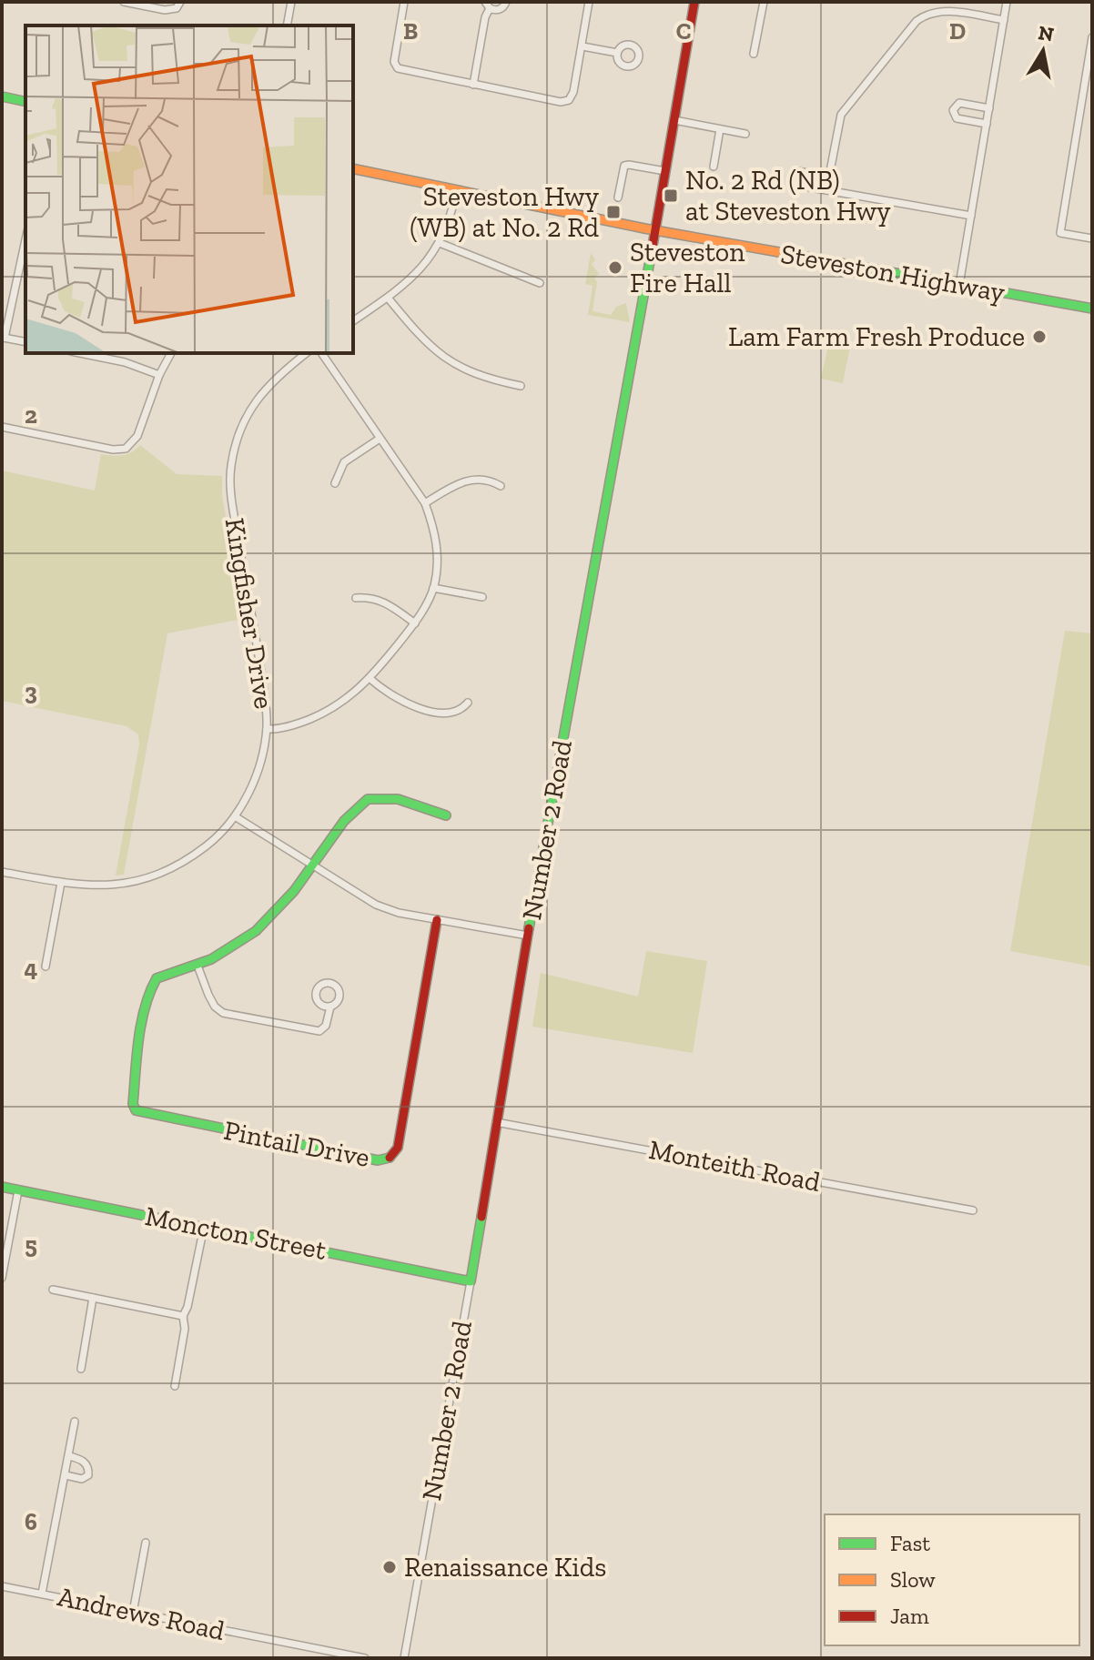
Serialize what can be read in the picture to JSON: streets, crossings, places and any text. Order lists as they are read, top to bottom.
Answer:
{
  "streets": {
    "street": [
      "Steveston Highway",
      "Kingfisher Drive",
      "Number 2 Road",
      "Pintail Drive",
      "Monteith Road",
      "Moncton Street",
      "Andrews Road"
    ]
  },
  "crossings": [
    ["Steveston Highway", "Number 2 Road"],
    ["Number 2 Road", "Monteith Road"],
    ["Number 2 Road", "Moncton Street"]
  ],
  "places": {
    "transit": ["No. 2 Rd (NB) at Steveston Hwy", "Steveston Hwy (WB) at No. 2 Rd"],
    "other": ["Steveston Fire Hall", "Lam Farm Fresh Produce", "Renaissance Kids"]
  },
  "legend": ["Fast", "Slow", "Jam"],
  "north": "top",
  "grid": {
    "columns": ["B", "C", "D"],
    "rows": [
      "2",
      "3",
      "4",
      "5",
      "6"
    ]
  }
}
